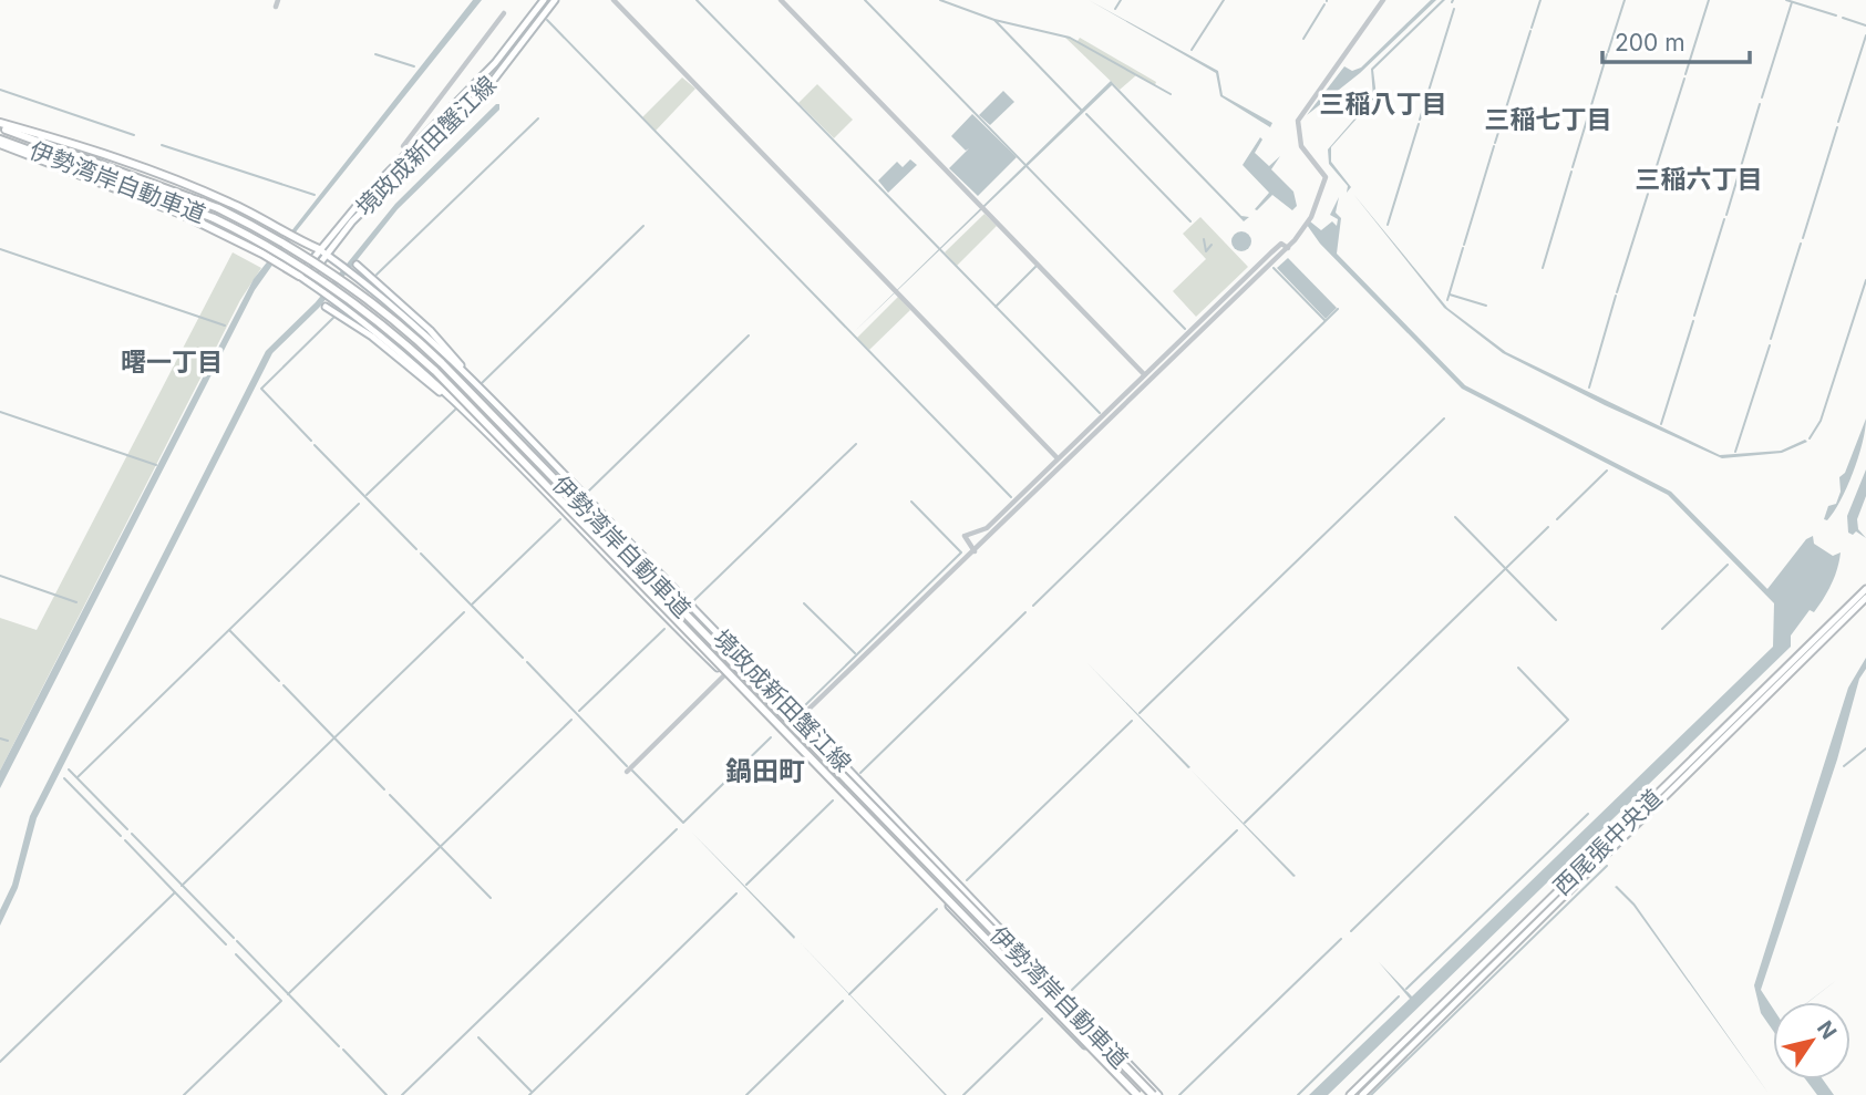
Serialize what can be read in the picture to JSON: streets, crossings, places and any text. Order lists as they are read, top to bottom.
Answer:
{
  "streets": {
    "highway": ["伊勢湾岸自動車道"],
    "main road": ["境政成新田蟹江線", "西尾張中央道"]
  },
  "crossings": [
    ["境政成新田蟹江線", "伊勢湾岸自動車道"]
  ],
  "districts": [
    "三稲八丁目",
    "三稲七丁目",
    "三稲六丁目",
    "曙一丁目",
    "鍋田町"
  ],
  "scale_bar": "200 m",
  "north": "top right"
}
